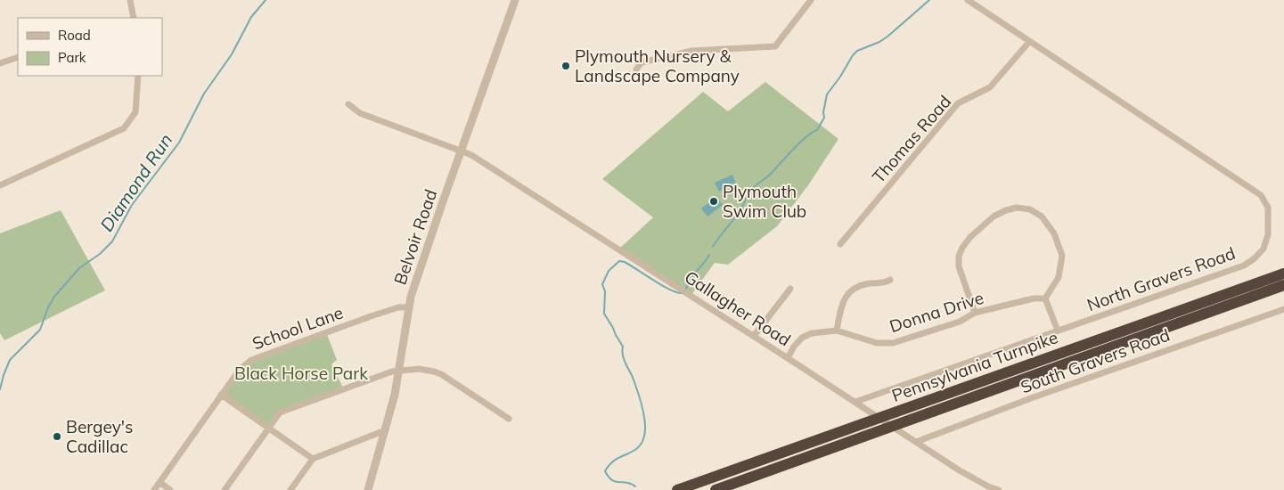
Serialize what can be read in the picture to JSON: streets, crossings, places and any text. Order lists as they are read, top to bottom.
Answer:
{
  "streets": {
    "highway": ["Pennsylvania Turnpike"],
    "street": [
      "Thomas Road",
      "Belvoir Road",
      "North Gravers Road",
      "Gallagher Road",
      "Donna Drive",
      "School Lane",
      "South Gravers Road"
    ]
  },
  "crossings": [
    ["Thomas Road", "North Gravers Road"],
    ["Belvoir Road", "Gallagher Road"],
    ["Belvoir Road", "School Lane"],
    ["North Gravers Road", "Gallagher Road"],
    ["Gallagher Road", "Donna Drive"],
    ["Gallagher Road", "South Gravers Road"]
  ],
  "water": ["Diamond Run"],
  "parks": ["Black Horse Park"],
  "places": ["Plymouth Nursery & Landscape Company", "Plymouth Swim Club", "Bergey's Cadillac"],
  "legend": ["Road", "Park"]
}
